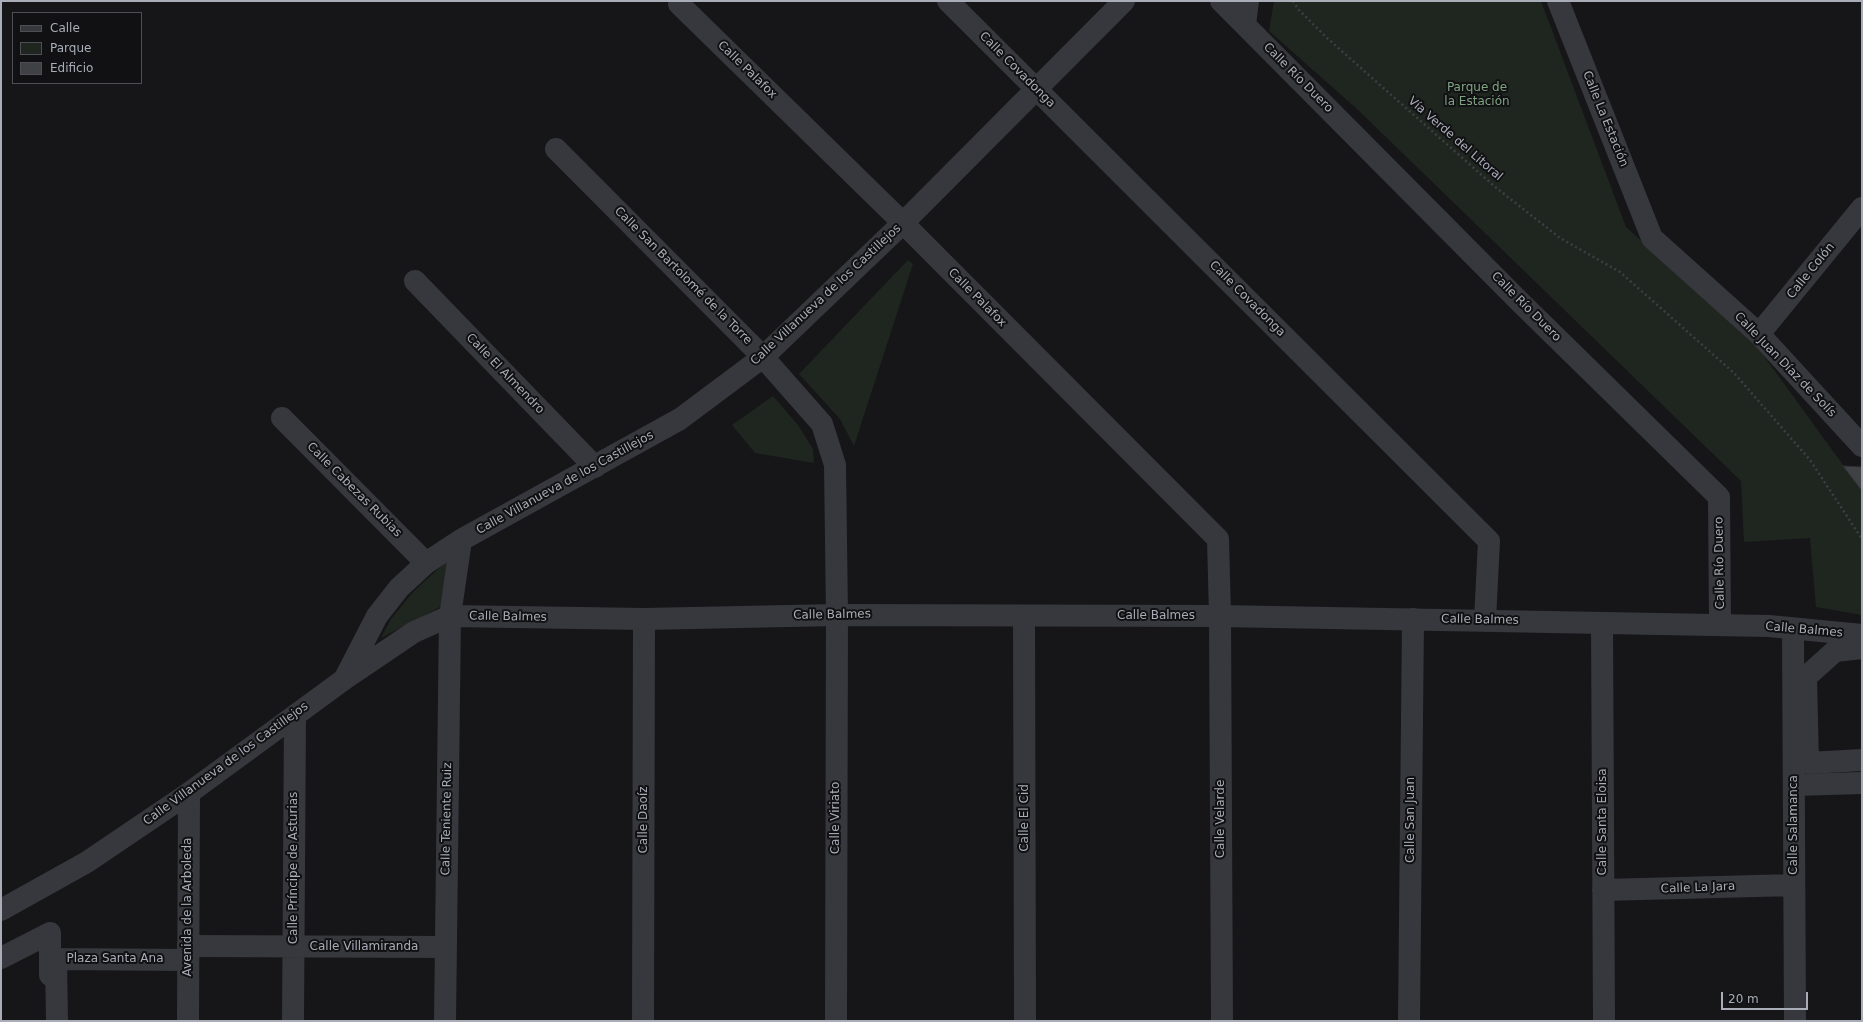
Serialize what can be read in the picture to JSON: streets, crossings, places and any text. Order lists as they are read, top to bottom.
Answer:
{
  "streets": {
    "street": [
      "Calle Palafox",
      "Calle Covadonga",
      "Calle Río Duero",
      "Calle La Estación",
      "Calle Colón",
      "Calle San Bartolomé de la Torre",
      "Calle Villanueva de los Castillejos",
      "Calle Juan Díaz de Solís",
      "Calle El Almendro",
      "Calle Cabezas Rubias",
      "Calle Balmes",
      "Calle Viriato",
      "Calle El Cid",
      "Calle Teniente Ruiz",
      "Calle Velarde",
      "Calle Daoíz",
      "Calle San Juan",
      "Calle Santa Eloisa",
      "Calle Salamanca",
      "Calle Príncipe de Asturias",
      "Calle La Jara",
      "Avenida de la Arboleda",
      "Calle Villamiranda",
      "Plaza Santa Ana"
    ],
    "path": ["Vía Verde del Litoral"]
  },
  "crossings": [
    ["Calle Palafox", "Calle Villanueva de los Castillejos"],
    ["Calle Palafox", "Calle Balmes"],
    ["Calle Palafox", "Calle Velarde"],
    ["Calle Covadonga", "Calle Villanueva de los Castillejos"],
    ["Calle Covadonga", "Calle Balmes"],
    ["Calle Río Duero", "Calle Balmes"],
    ["Calle La Estación", "Calle Juan Díaz de Solís"],
    ["Calle Colón", "Calle Juan Díaz de Solís"],
    ["Calle San Bartolomé de la Torre", "Calle Villanueva de los Castillejos"],
    ["Calle San Bartolomé de la Torre", "Calle Balmes"],
    ["Calle San Bartolomé de la Torre", "Calle Viriato"],
    ["Calle Villanueva de los Castillejos", "Calle El Almendro"],
    ["Calle Villanueva de los Castillejos", "Calle Cabezas Rubias"],
    ["Calle Villanueva de los Castillejos", "Calle Balmes"],
    ["Calle Villanueva de los Castillejos", "Calle Teniente Ruiz"],
    ["Calle Villanueva de los Castillejos", "Calle Príncipe de Asturias"],
    ["Calle Villanueva de los Castillejos", "Avenida de la Arboleda"],
    ["Calle Balmes", "Calle Viriato"],
    ["Calle Balmes", "Calle El Cid"],
    ["Calle Balmes", "Calle Teniente Ruiz"],
    ["Calle Balmes", "Calle Velarde"],
    ["Calle Balmes", "Calle Daoíz"],
    ["Calle Balmes", "Calle San Juan"],
    ["Calle Balmes", "Calle Santa Eloisa"],
    ["Calle Balmes", "Calle Salamanca"],
    ["Calle Teniente Ruiz", "Calle Villamiranda"],
    ["Calle Santa Eloisa", "Calle La Jara"],
    ["Calle Salamanca", "Calle La Jara"],
    ["Calle Príncipe de Asturias", "Calle Villamiranda"],
    ["Avenida de la Arboleda", "Calle Villamiranda"],
    ["Avenida de la Arboleda", "Plaza Santa Ana"],
    ["Calle Villamiranda", "Plaza Santa Ana"]
  ],
  "parks": ["Parque de la Estación"],
  "legend": ["Calle", "Parque", "Edificio"],
  "scale_bar": "20 m"
}
